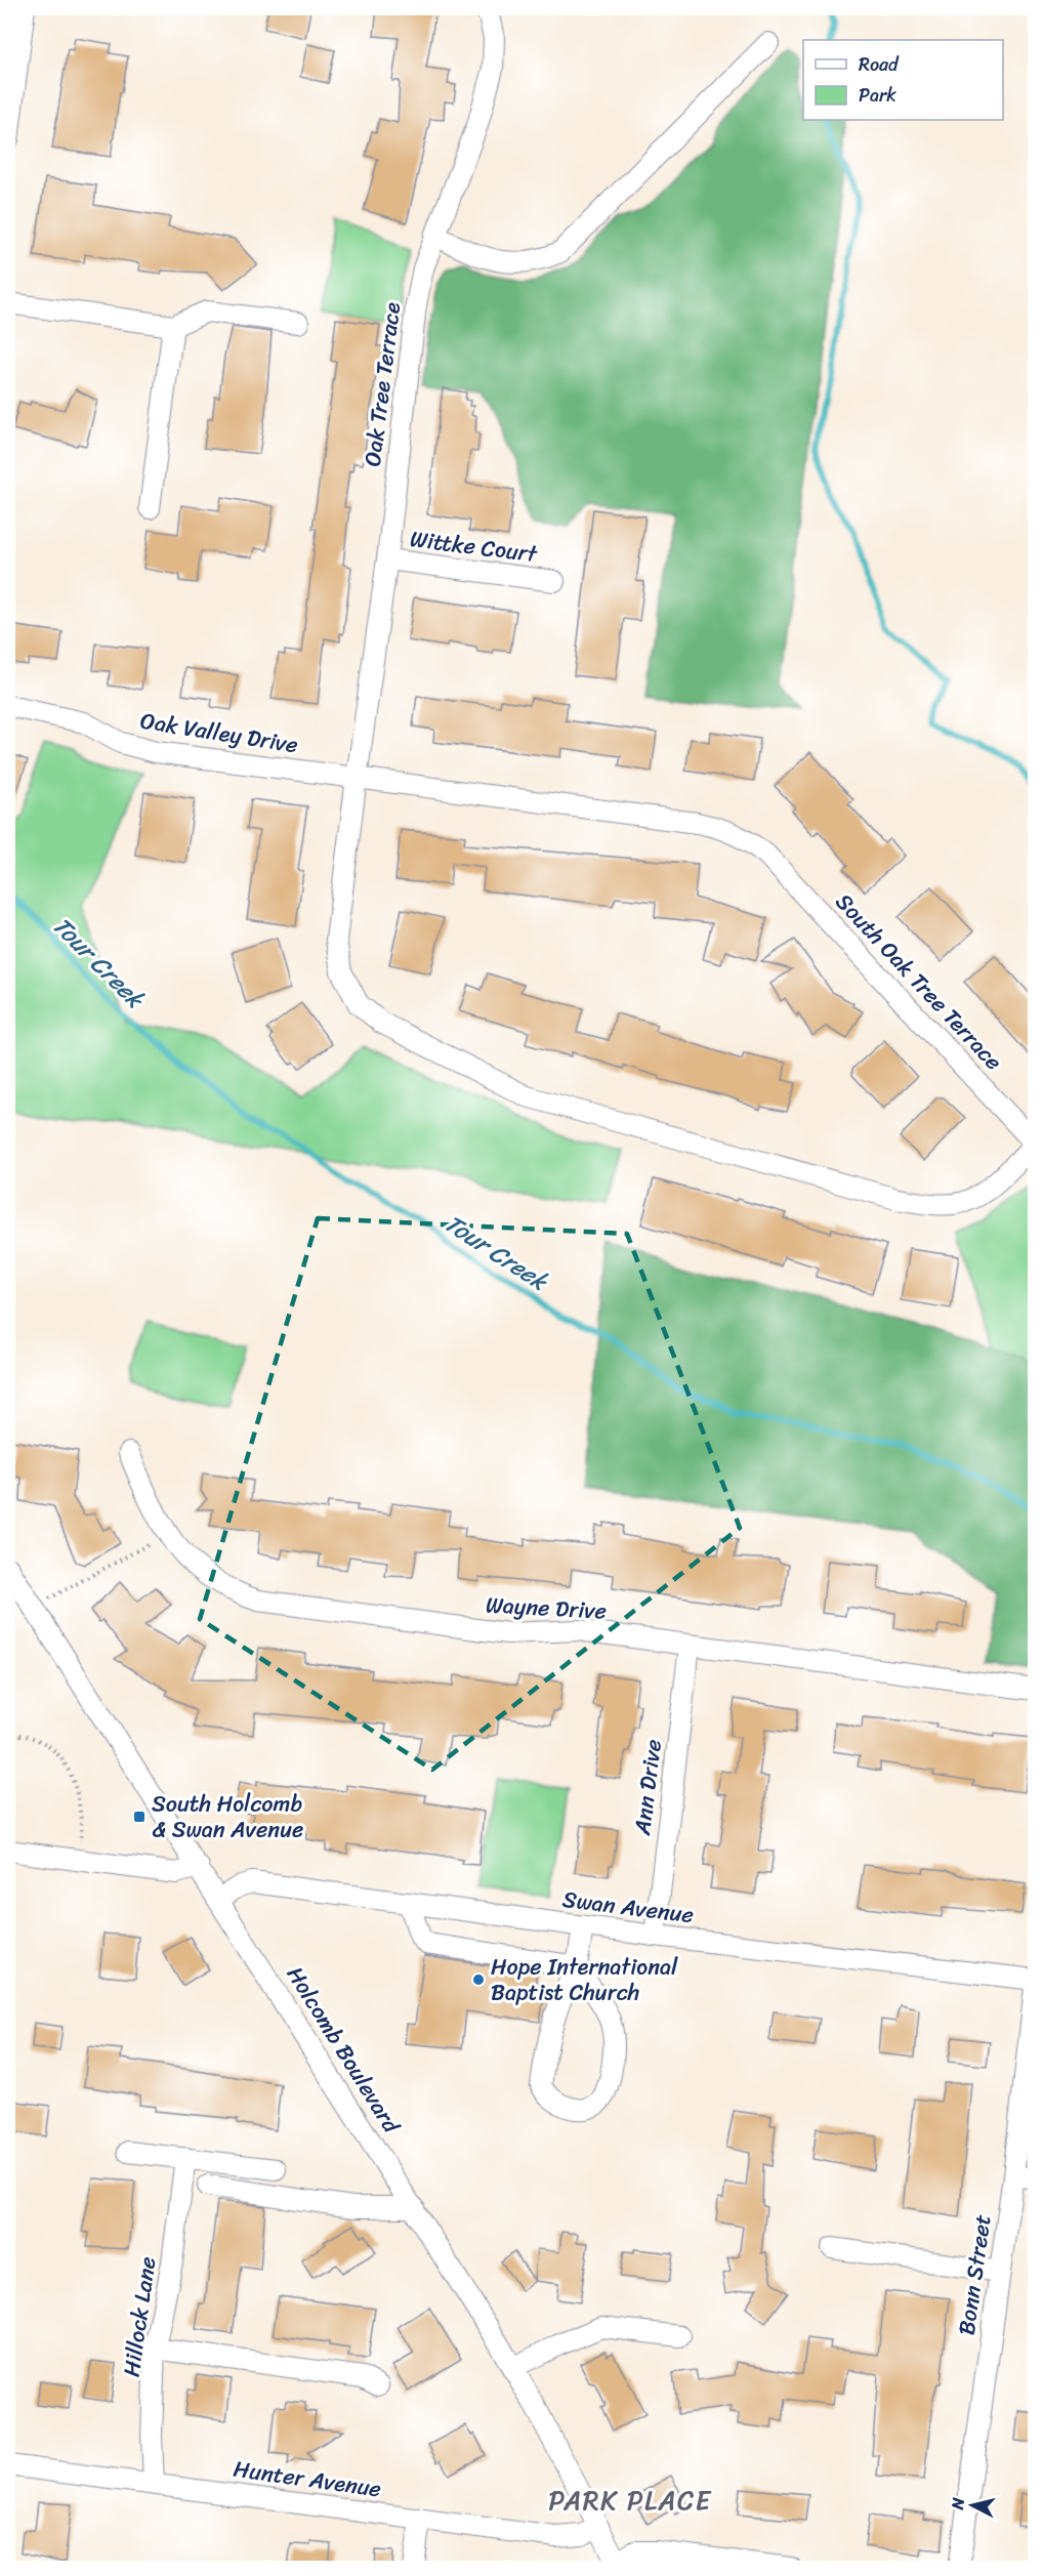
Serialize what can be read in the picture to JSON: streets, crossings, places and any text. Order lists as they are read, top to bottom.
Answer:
{
  "streets": {
    "street": [
      "Oak Tree Terrace",
      "Wittke Court",
      "Oak Valley Drive",
      "South Oak Tree Terrace",
      "Wayne Drive",
      "Ann Drive",
      "Swan Avenue",
      "Holcomb Boulevard",
      "Bonn Street",
      "Hillock Lane",
      "Hunter Avenue"
    ]
  },
  "crossings": [
    ["Oak Tree Terrace", "Wittke Court"],
    ["Oak Tree Terrace", "Oak Valley Drive"],
    ["Oak Tree Terrace", "South Oak Tree Terrace"],
    ["Oak Valley Drive", "South Oak Tree Terrace"],
    ["Wayne Drive", "Ann Drive"],
    ["Ann Drive", "Swan Avenue"],
    ["Swan Avenue", "Holcomb Boulevard"],
    ["Holcomb Boulevard", "Hunter Avenue"],
    ["Hillock Lane", "Hunter Avenue"]
  ],
  "districts": ["PARK PLACE"],
  "water": ["Tour Creek"],
  "places": {
    "transit": ["South Holcomb & Swan Avenue"],
    "other": ["Hope International Baptist Church"]
  },
  "legend": ["Road", "Park"],
  "north": "left"
}
